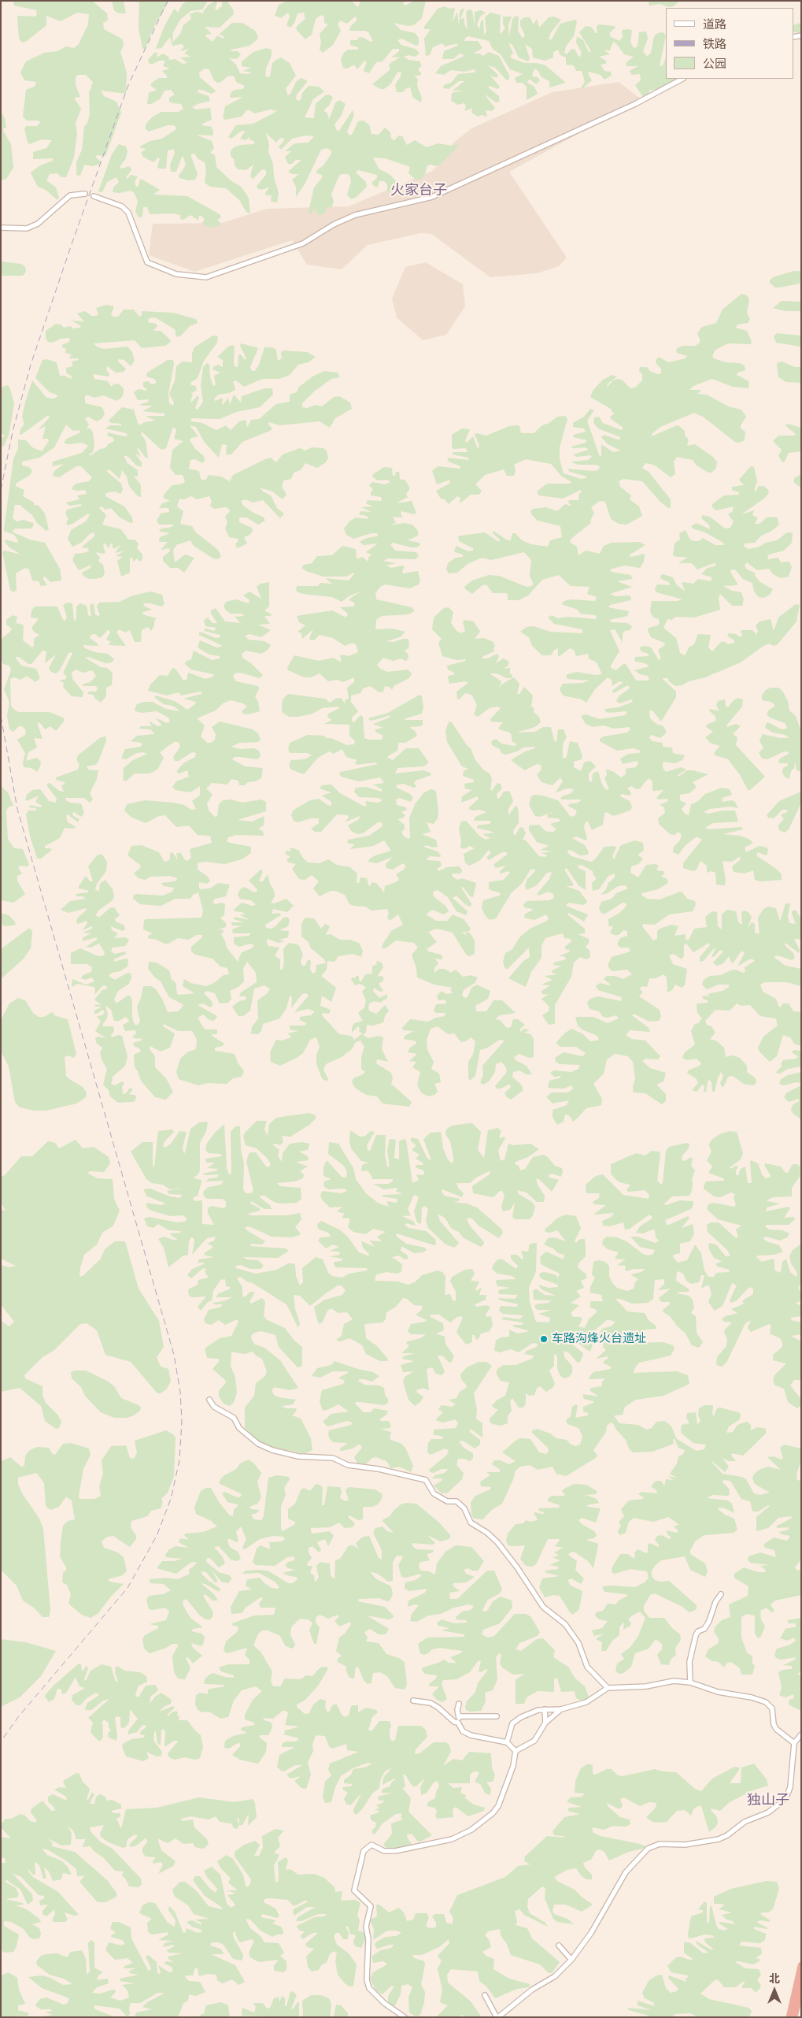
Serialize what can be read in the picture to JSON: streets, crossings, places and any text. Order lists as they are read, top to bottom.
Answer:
{
  "districts": ["火家台子", "独山子"],
  "places": ["车路沟烽火台遗址"],
  "legend": ["道路", "铁路", "公园"],
  "north": "top"
}
